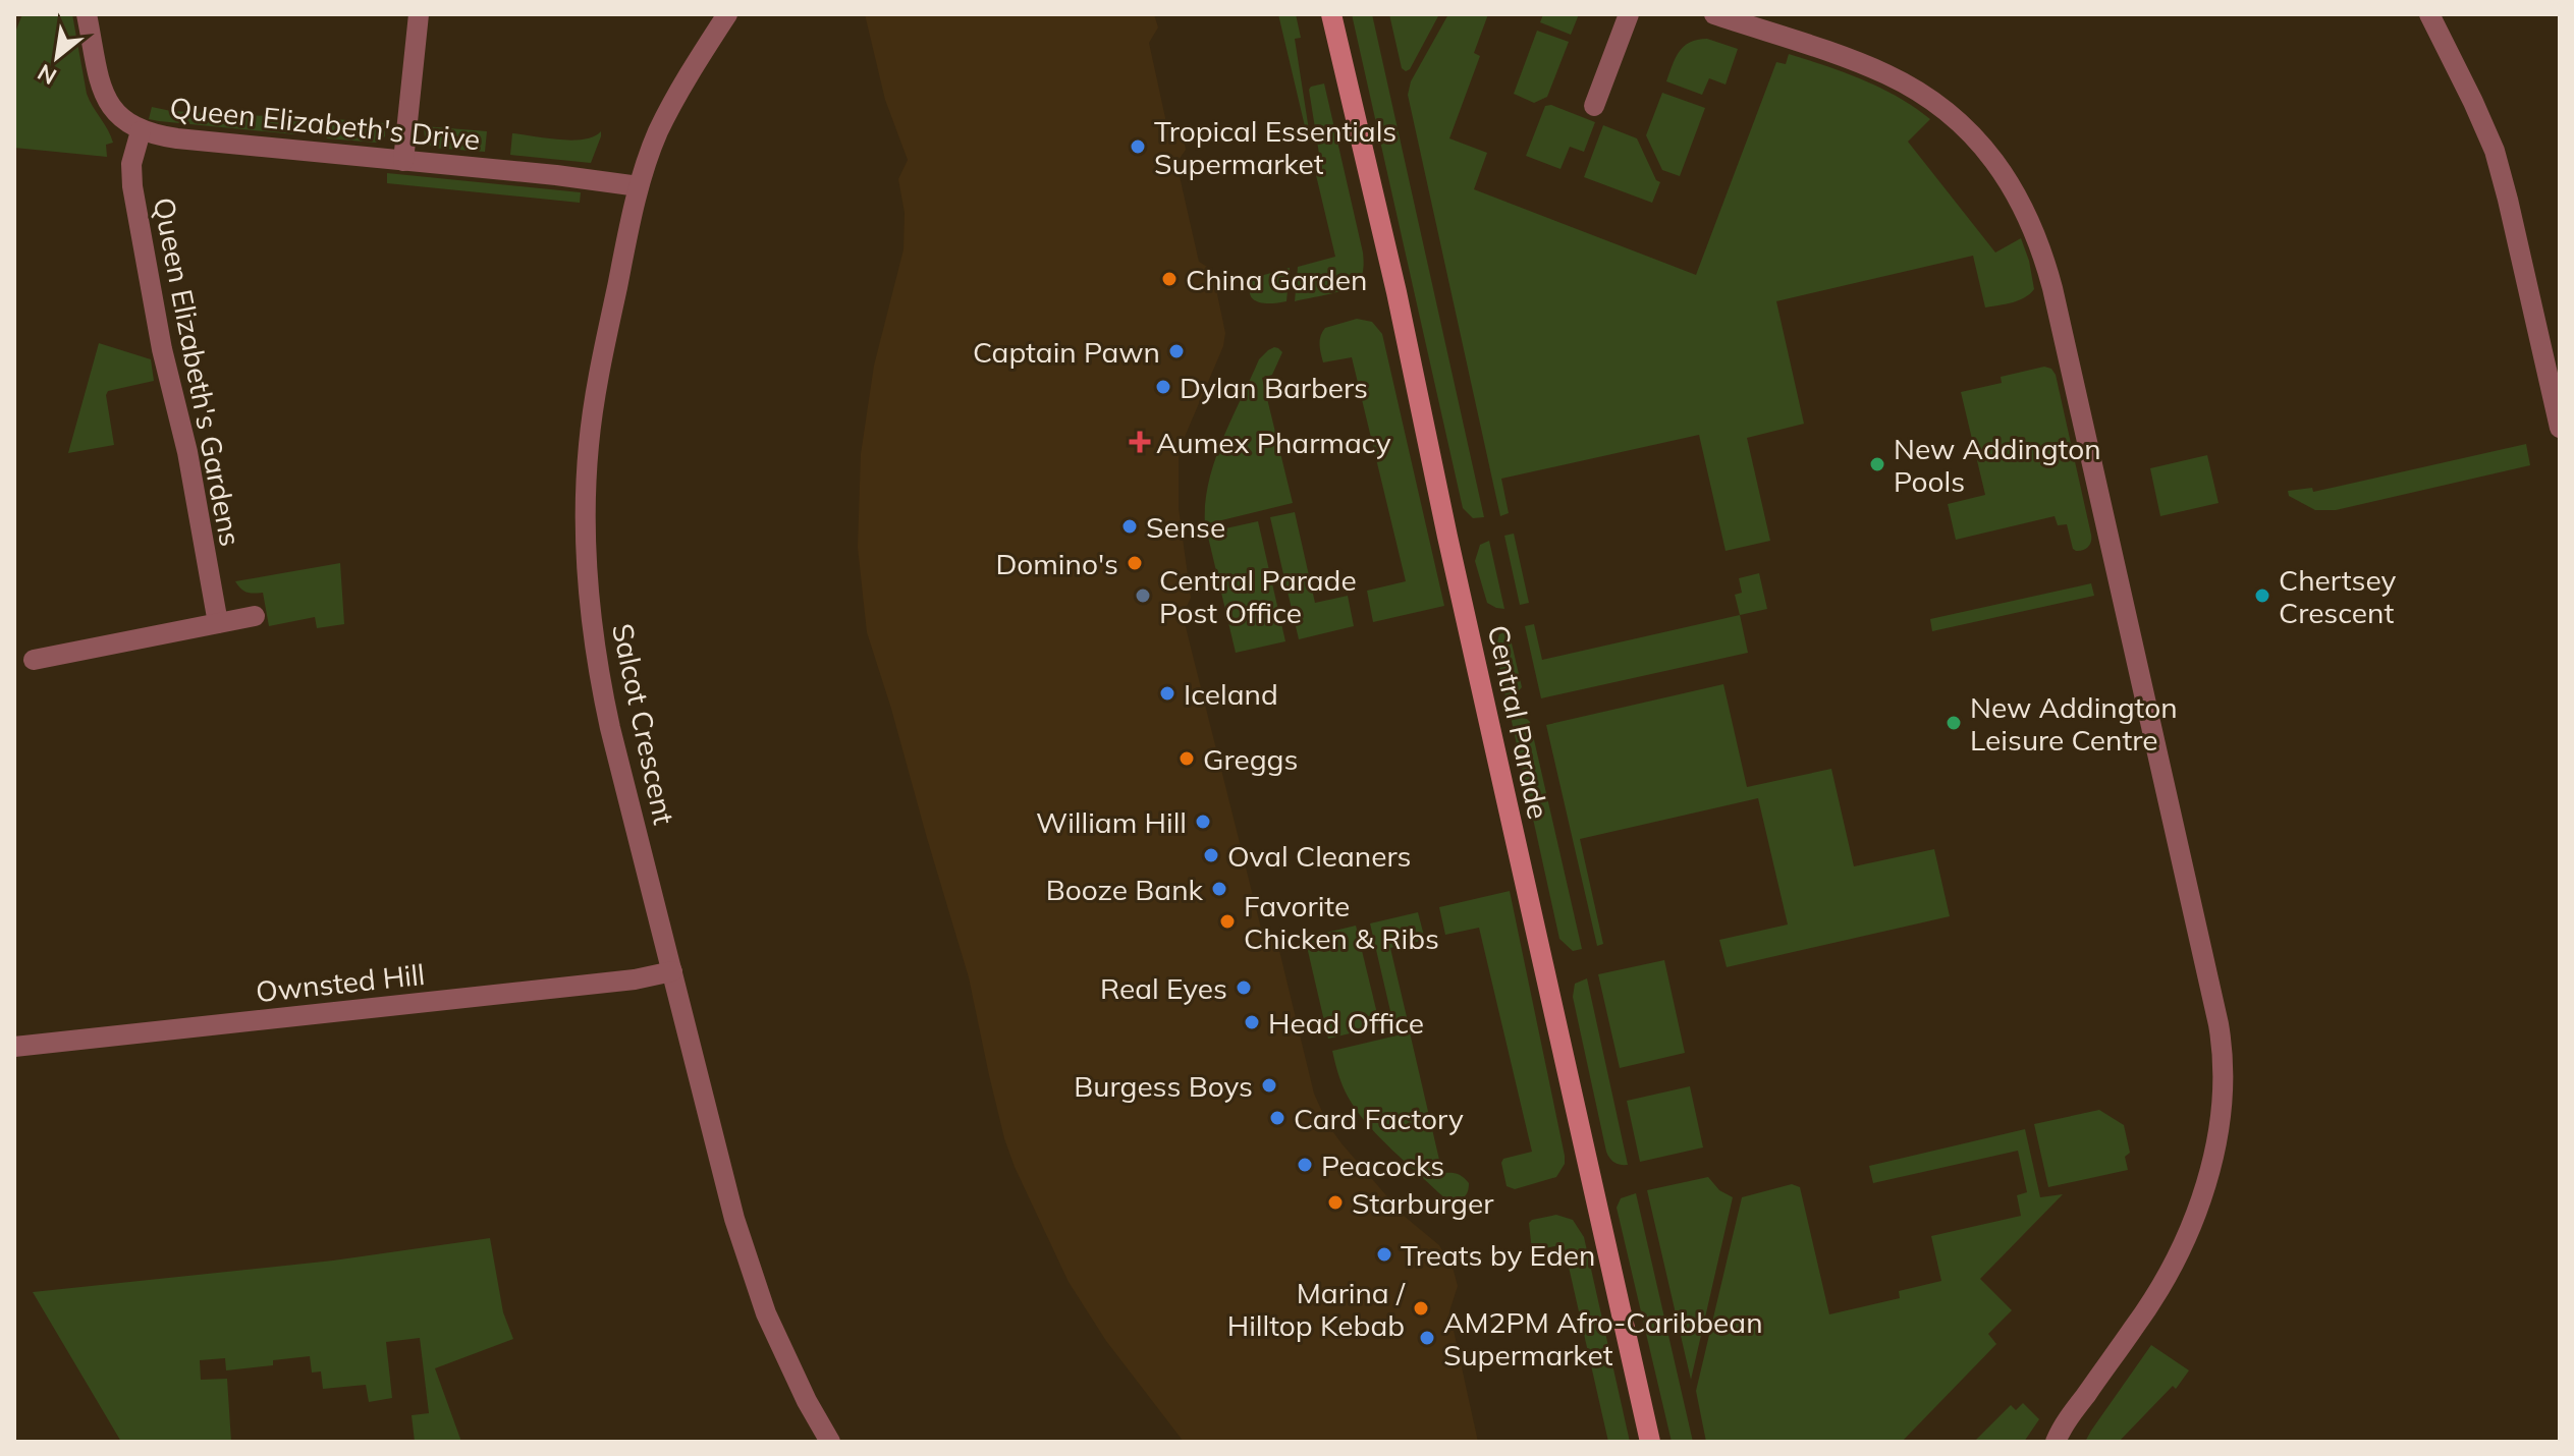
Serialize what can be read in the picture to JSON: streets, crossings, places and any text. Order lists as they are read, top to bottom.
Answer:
{
  "streets": {
    "street": [
      "Queen Elizabeth's Drive",
      "Queen Elizabeth's Gardens",
      "Central Parade",
      "Salcot Crescent",
      "Ownsted Hill"
    ]
  },
  "crossings": [
    ["Queen Elizabeth's Drive", "Queen Elizabeth's Gardens"],
    ["Queen Elizabeth's Drive", "Salcot Crescent"],
    ["Salcot Crescent", "Ownsted Hill"]
  ],
  "places": {
    "other": [
      "Tropical Essentials Supermarket",
      "China Garden",
      "Captain Pawn",
      "Dylan Barbers",
      "New Addington Pools",
      "Sense",
      "Domino's",
      "Central Parade Post Office",
      "Chertsey Crescent",
      "Iceland",
      "New Addington Leisure Centre",
      "Greggs",
      "William Hill",
      "Oval Cleaners",
      "Booze Bank",
      "Favorite Chicken & Ribs",
      "Real Eyes",
      "Head Office",
      "Burgess Boys",
      "Card Factory",
      "Peacocks",
      "Starburger",
      "Treats by Eden",
      "Marina / Hilltop Kebab",
      "AM2PM Afro-Caribbean Supermarket"
    ],
    "health": ["Aumex Pharmacy"]
  },
  "north": "bottom left"
}
